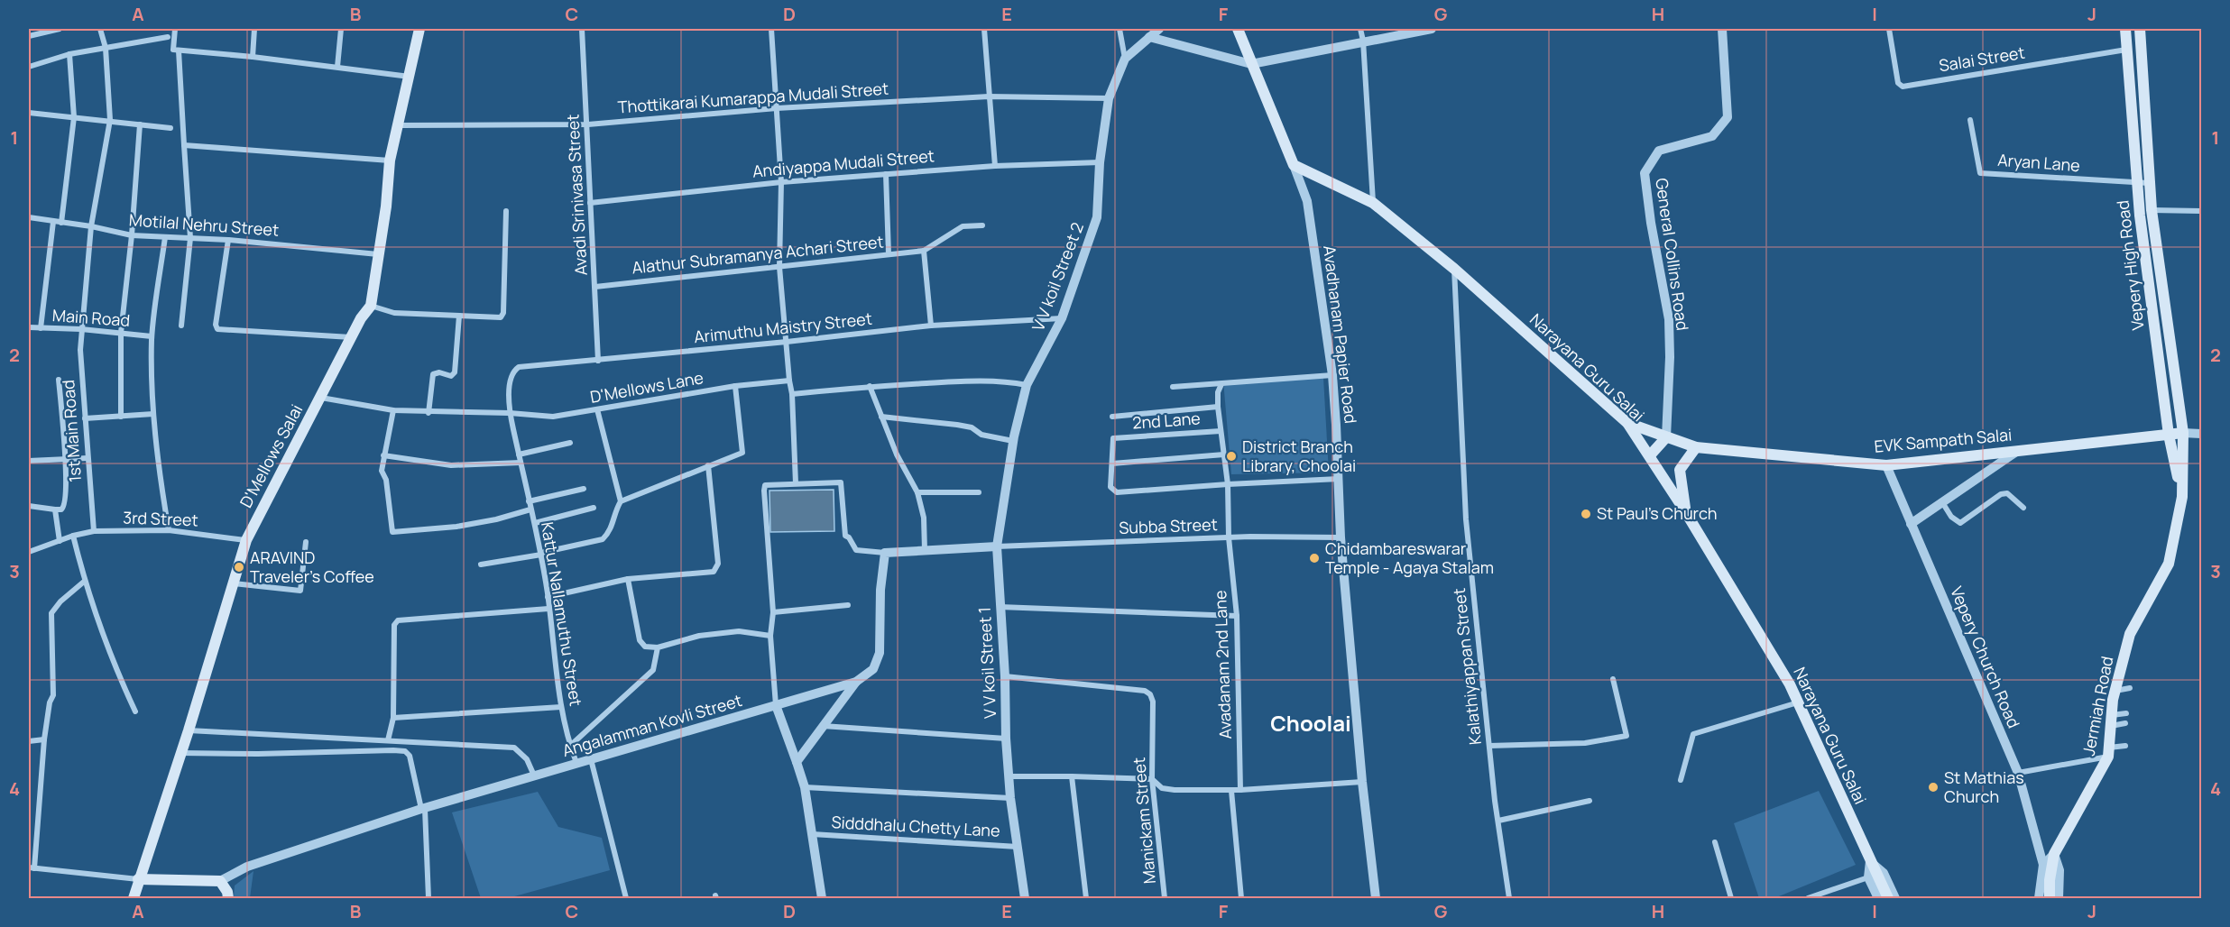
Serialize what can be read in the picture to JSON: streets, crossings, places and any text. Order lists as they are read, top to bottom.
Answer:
{
  "streets": {
    "main road": [
      "Vepery High Road",
      "Narayana Guru Salai",
      "EVK Sampath Salai",
      "D'Mellows Salai",
      "Jermiah Road"
    ],
    "street": [
      "Salai Street",
      "Thottikarai Kumarappa Mudali Street",
      "Aryan Lane",
      "Andiyappa Mudali Street",
      "Avadi Srinivasa Street",
      "Motilal Nehru Street",
      "General Collins Road",
      "Alathur Subramanya Achari Street",
      "V V koil Street 2",
      "Main Road",
      "Arimuthu Maistry Street",
      "Avadhanam Papier Road",
      "D'Mellows Lane",
      "2nd Lane",
      "1st Main Road",
      "3rd Street",
      "Subba Street",
      "Kattur Nallamuthu Street",
      "Vepery Church Road",
      "V V koil Street 1",
      "Avadanam 2nd Lane",
      "Kalathiyappan Street",
      "Angalamman Kovli Street",
      "Manickam Street",
      "Sidddhalu Chetty Lane"
    ]
  },
  "crossings": [
    ["Salai Street", "Vepery High Road"],
    ["Thottikarai Kumarappa Mudali Street", "Avadi Srinivasa Street"],
    ["Thottikarai Kumarappa Mudali Street", "V V koil Street 2"],
    ["Thottikarai Kumarappa Mudali Street", "D'Mellows Salai"],
    ["Aryan Lane", "Vepery High Road"],
    ["Andiyappa Mudali Street", "Avadi Srinivasa Street"],
    ["Andiyappa Mudali Street", "V V koil Street 2"],
    ["Avadi Srinivasa Street", "Alathur Subramanya Achari Street"],
    ["Avadi Srinivasa Street", "Arimuthu Maistry Street"],
    ["Motilal Nehru Street", "1st Main Road"],
    ["Motilal Nehru Street", "D'Mellows Salai"],
    ["General Collins Road", "EVK Sampath Salai"],
    ["Vepery High Road", "EVK Sampath Salai"],
    ["Vepery High Road", "Jermiah Road"],
    ["V V koil Street 2", "Arimuthu Maistry Street"],
    ["V V koil Street 2", "Subba Street"],
    ["V V koil Street 2", "V V koil Street 1"],
    ["Main Road", "1st Main Road"],
    ["Arimuthu Maistry Street", "Kattur Nallamuthu Street"],
    ["Avadhanam Papier Road", "Narayana Guru Salai"],
    ["Avadhanam Papier Road", "Subba Street"],
    ["Narayana Guru Salai", "EVK Sampath Salai"],
    ["Narayana Guru Salai", "Kalathiyappan Street"],
    ["D'Mellows Lane", "D'Mellows Salai"],
    ["D'Mellows Lane", "Kattur Nallamuthu Street"],
    ["2nd Lane", "Avadanam 2nd Lane"],
    ["1st Main Road", "3rd Street"],
    ["EVK Sampath Salai", "Vepery Church Road"],
    ["EVK Sampath Salai", "Jermiah Road"],
    ["D'Mellows Salai", "3rd Street"],
    ["Subba Street", "V V koil Street 1"],
    ["Subba Street", "Avadanam 2nd Lane"],
    ["Kattur Nallamuthu Street", "Angalamman Kovli Street"],
    ["V V koil Street 1", "Manickam Street"],
    ["V V koil Street 1", "Sidddhalu Chetty Lane"]
  ],
  "districts": ["Choolai"],
  "places": [
    "District Branch Library, Choolai",
    "St Paul's Church",
    "Chidambareswarar Temple - Agaya Stalam",
    "ARAVIND Traveler's Coffee",
    "St Mathias Church"
  ],
  "grid": {
    "columns": [
      "A",
      "B",
      "C",
      "D",
      "E",
      "F",
      "G",
      "H",
      "I",
      "J"
    ],
    "rows": [
      "1",
      "2",
      "3",
      "4"
    ]
  }
}
